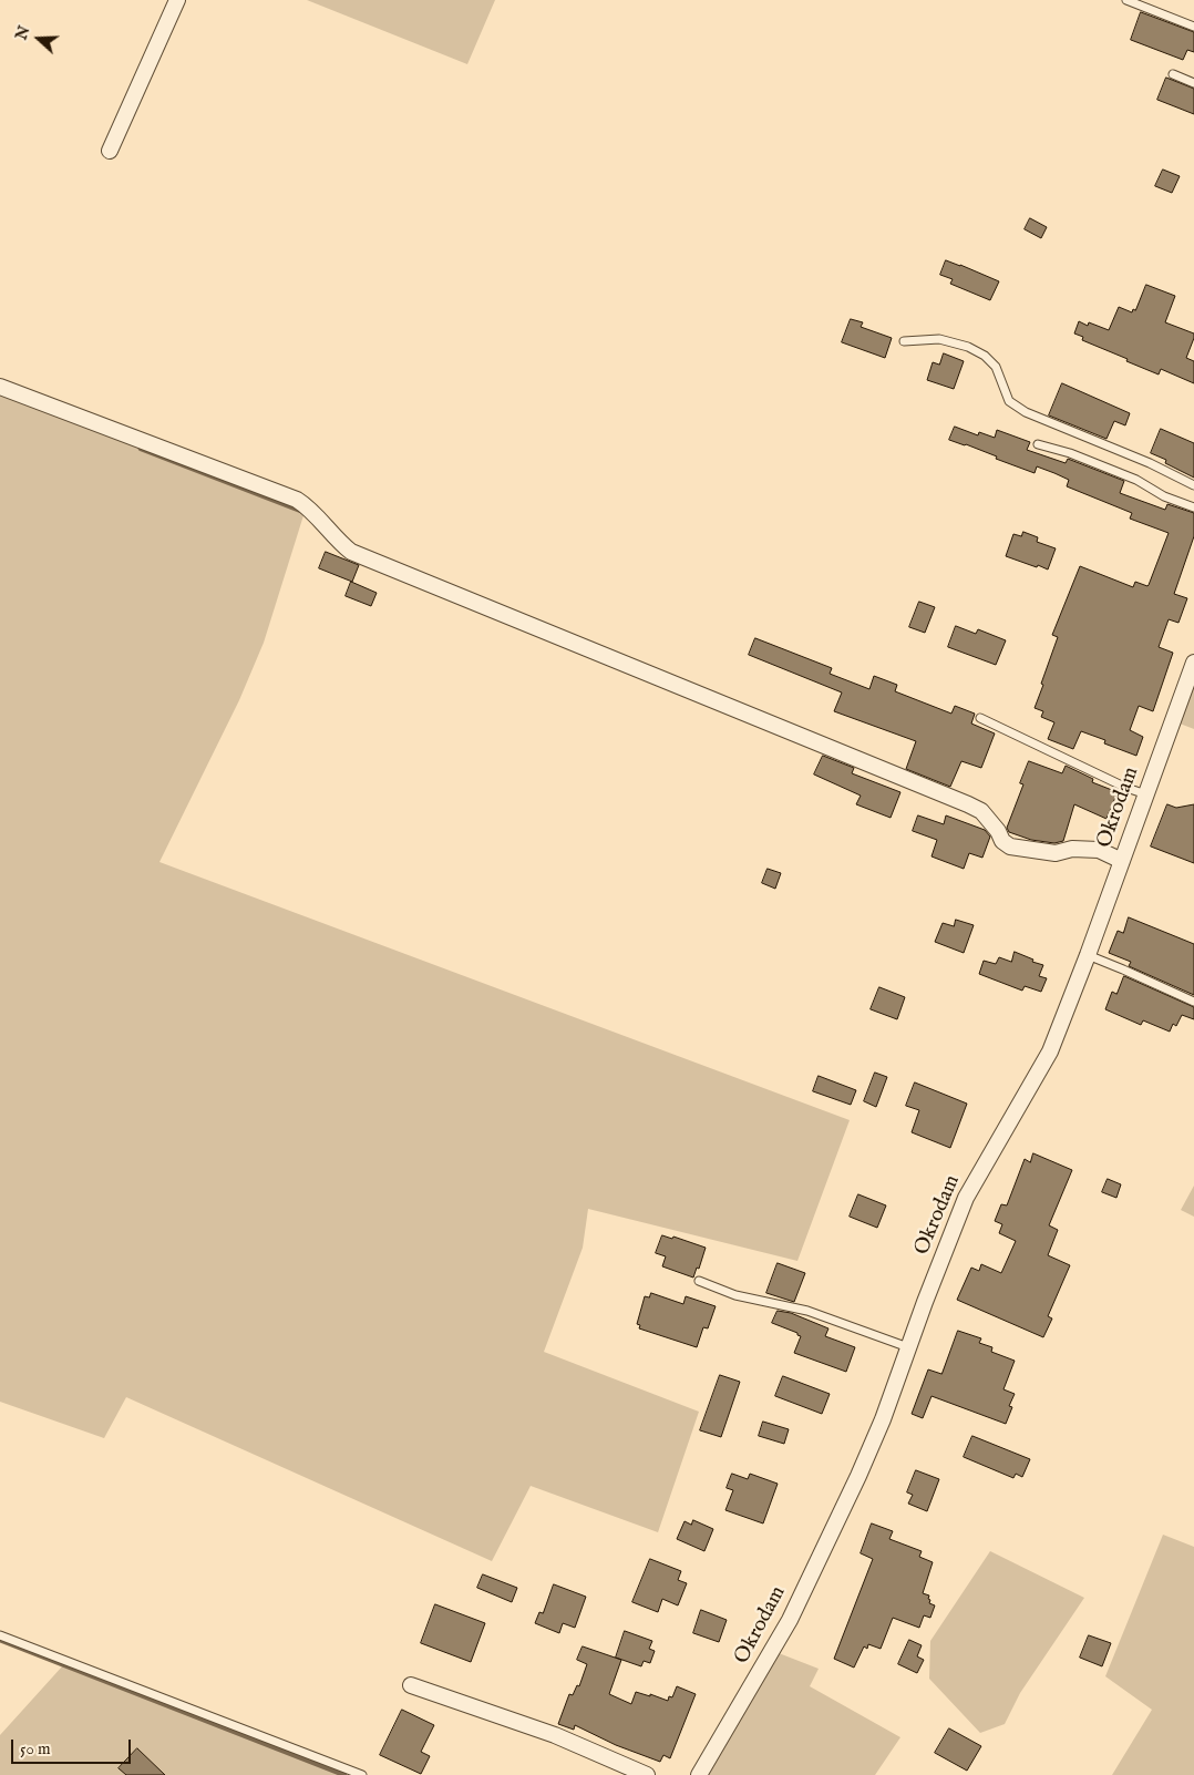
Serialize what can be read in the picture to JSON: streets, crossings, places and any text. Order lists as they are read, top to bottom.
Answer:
{
  "streets": {
    "street": ["Okrodam"]
  },
  "scale_bar": "50 m",
  "north": "left"
}
